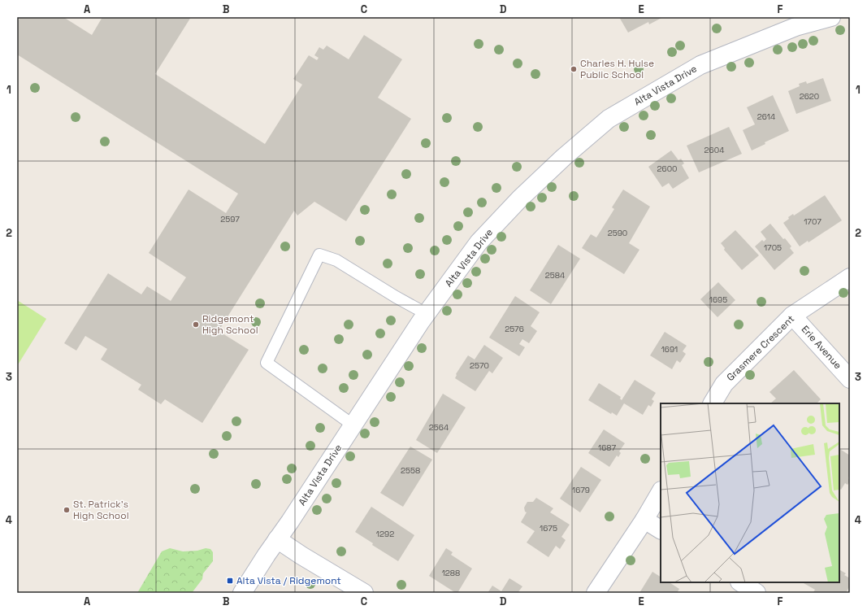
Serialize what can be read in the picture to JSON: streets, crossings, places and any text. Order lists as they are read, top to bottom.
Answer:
{
  "streets": {
    "street": ["Alta Vista Drive", "Erie Avenue", "Grasmere Crescent"]
  },
  "crossings": [
    ["Erie Avenue", "Grasmere Crescent"]
  ],
  "places": {
    "other": ["Charles H. Hulse Public School", "Ridgemont High School", "St. Patrick's High School"],
    "transit": ["Alta Vista / Ridgemont"]
  },
  "house_numbers": [
    "2620",
    "2614",
    "2604",
    "2600",
    "2597",
    "1707",
    "2590",
    "1705",
    "2584",
    "1695",
    "2576",
    "1691",
    "2570",
    "2564",
    "1687",
    "2558",
    "1679",
    "1675",
    "1292",
    "1288"
  ],
  "grid": {
    "columns": [
      "A",
      "B",
      "C",
      "D",
      "E",
      "F"
    ],
    "rows": [
      "1",
      "2",
      "3",
      "4"
    ]
  }
}
